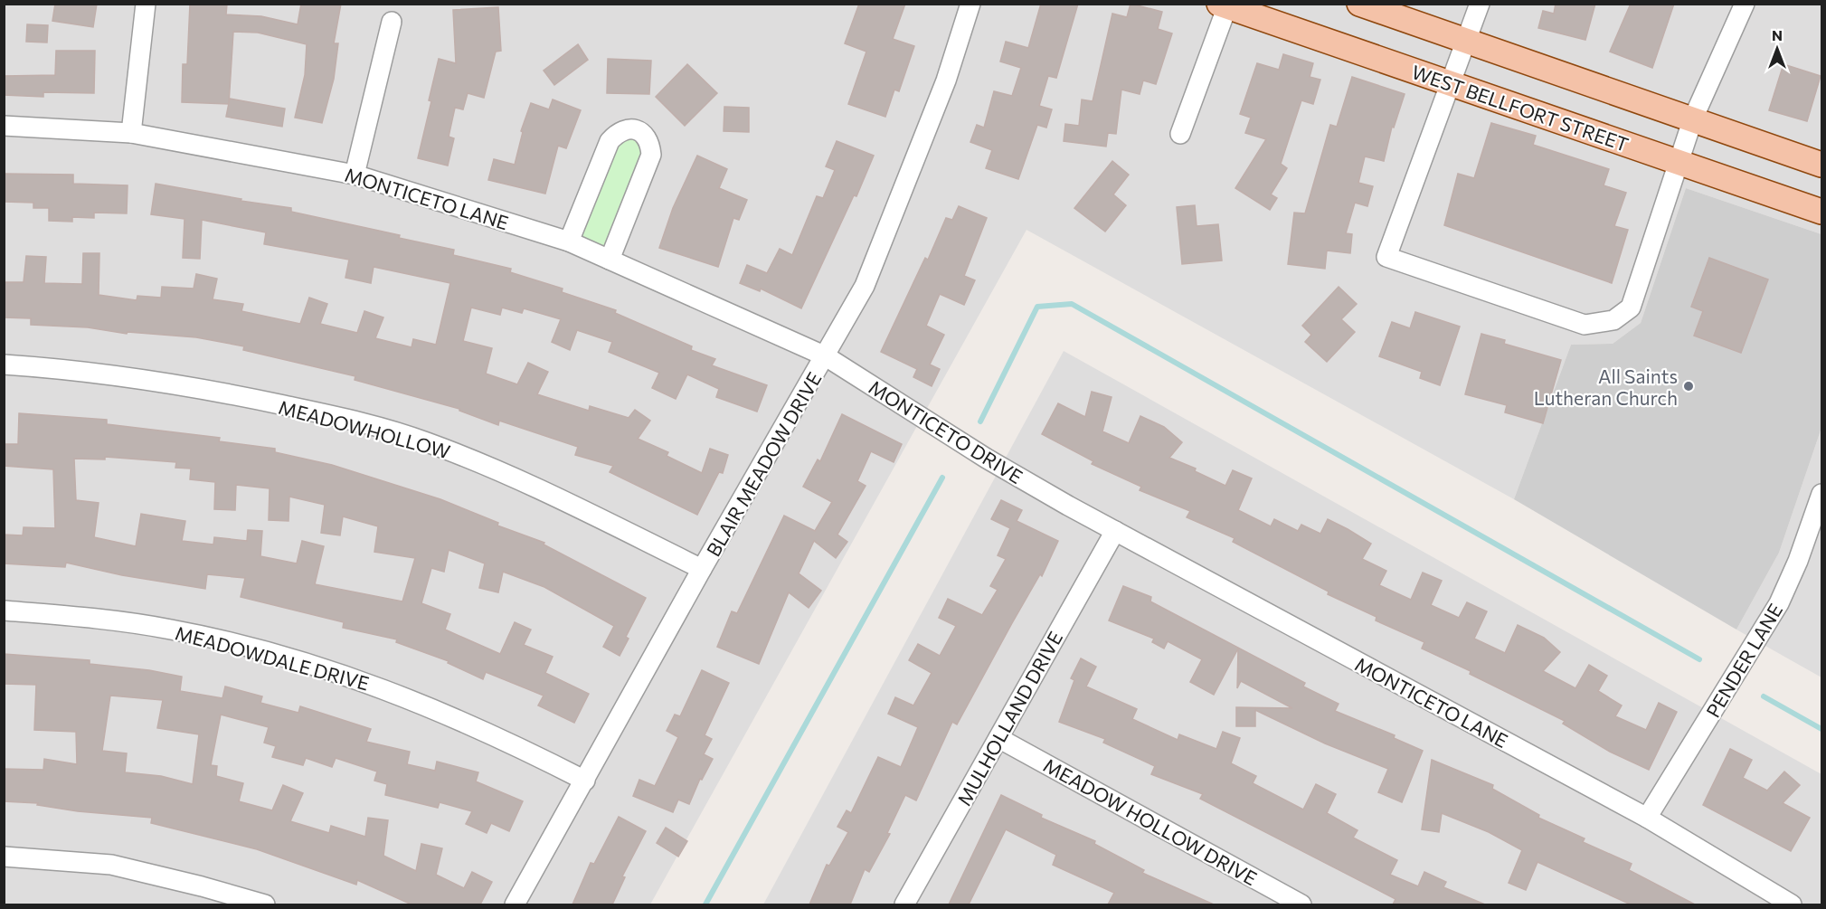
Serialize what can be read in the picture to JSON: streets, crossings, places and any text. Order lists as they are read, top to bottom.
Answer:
{
  "streets": {
    "main road": ["WEST BELLFORT STREET"],
    "street": [
      "MONTICETO LANE",
      "MEADOWHOLLOW",
      "MONTICETO DRIVE",
      "BLAIR MEADOW DRIVE",
      "MEADOWDALE DRIVE",
      "PENDER LANE",
      "MULHOLLAND DRIVE",
      "MEADOW HOLLOW DRIVE"
    ]
  },
  "crossings": [
    ["MONTICETO LANE", "MONTICETO DRIVE"],
    ["MONTICETO LANE", "BLAIR MEADOW DRIVE"],
    ["MONTICETO LANE", "PENDER LANE"],
    ["MONTICETO LANE", "MULHOLLAND DRIVE"],
    ["MEADOWHOLLOW", "BLAIR MEADOW DRIVE"],
    ["MONTICETO DRIVE", "BLAIR MEADOW DRIVE"],
    ["BLAIR MEADOW DRIVE", "MEADOWDALE DRIVE"],
    ["MULHOLLAND DRIVE", "MEADOW HOLLOW DRIVE"]
  ],
  "places": ["All Saints Lutheran Church"],
  "north": "top"
}
